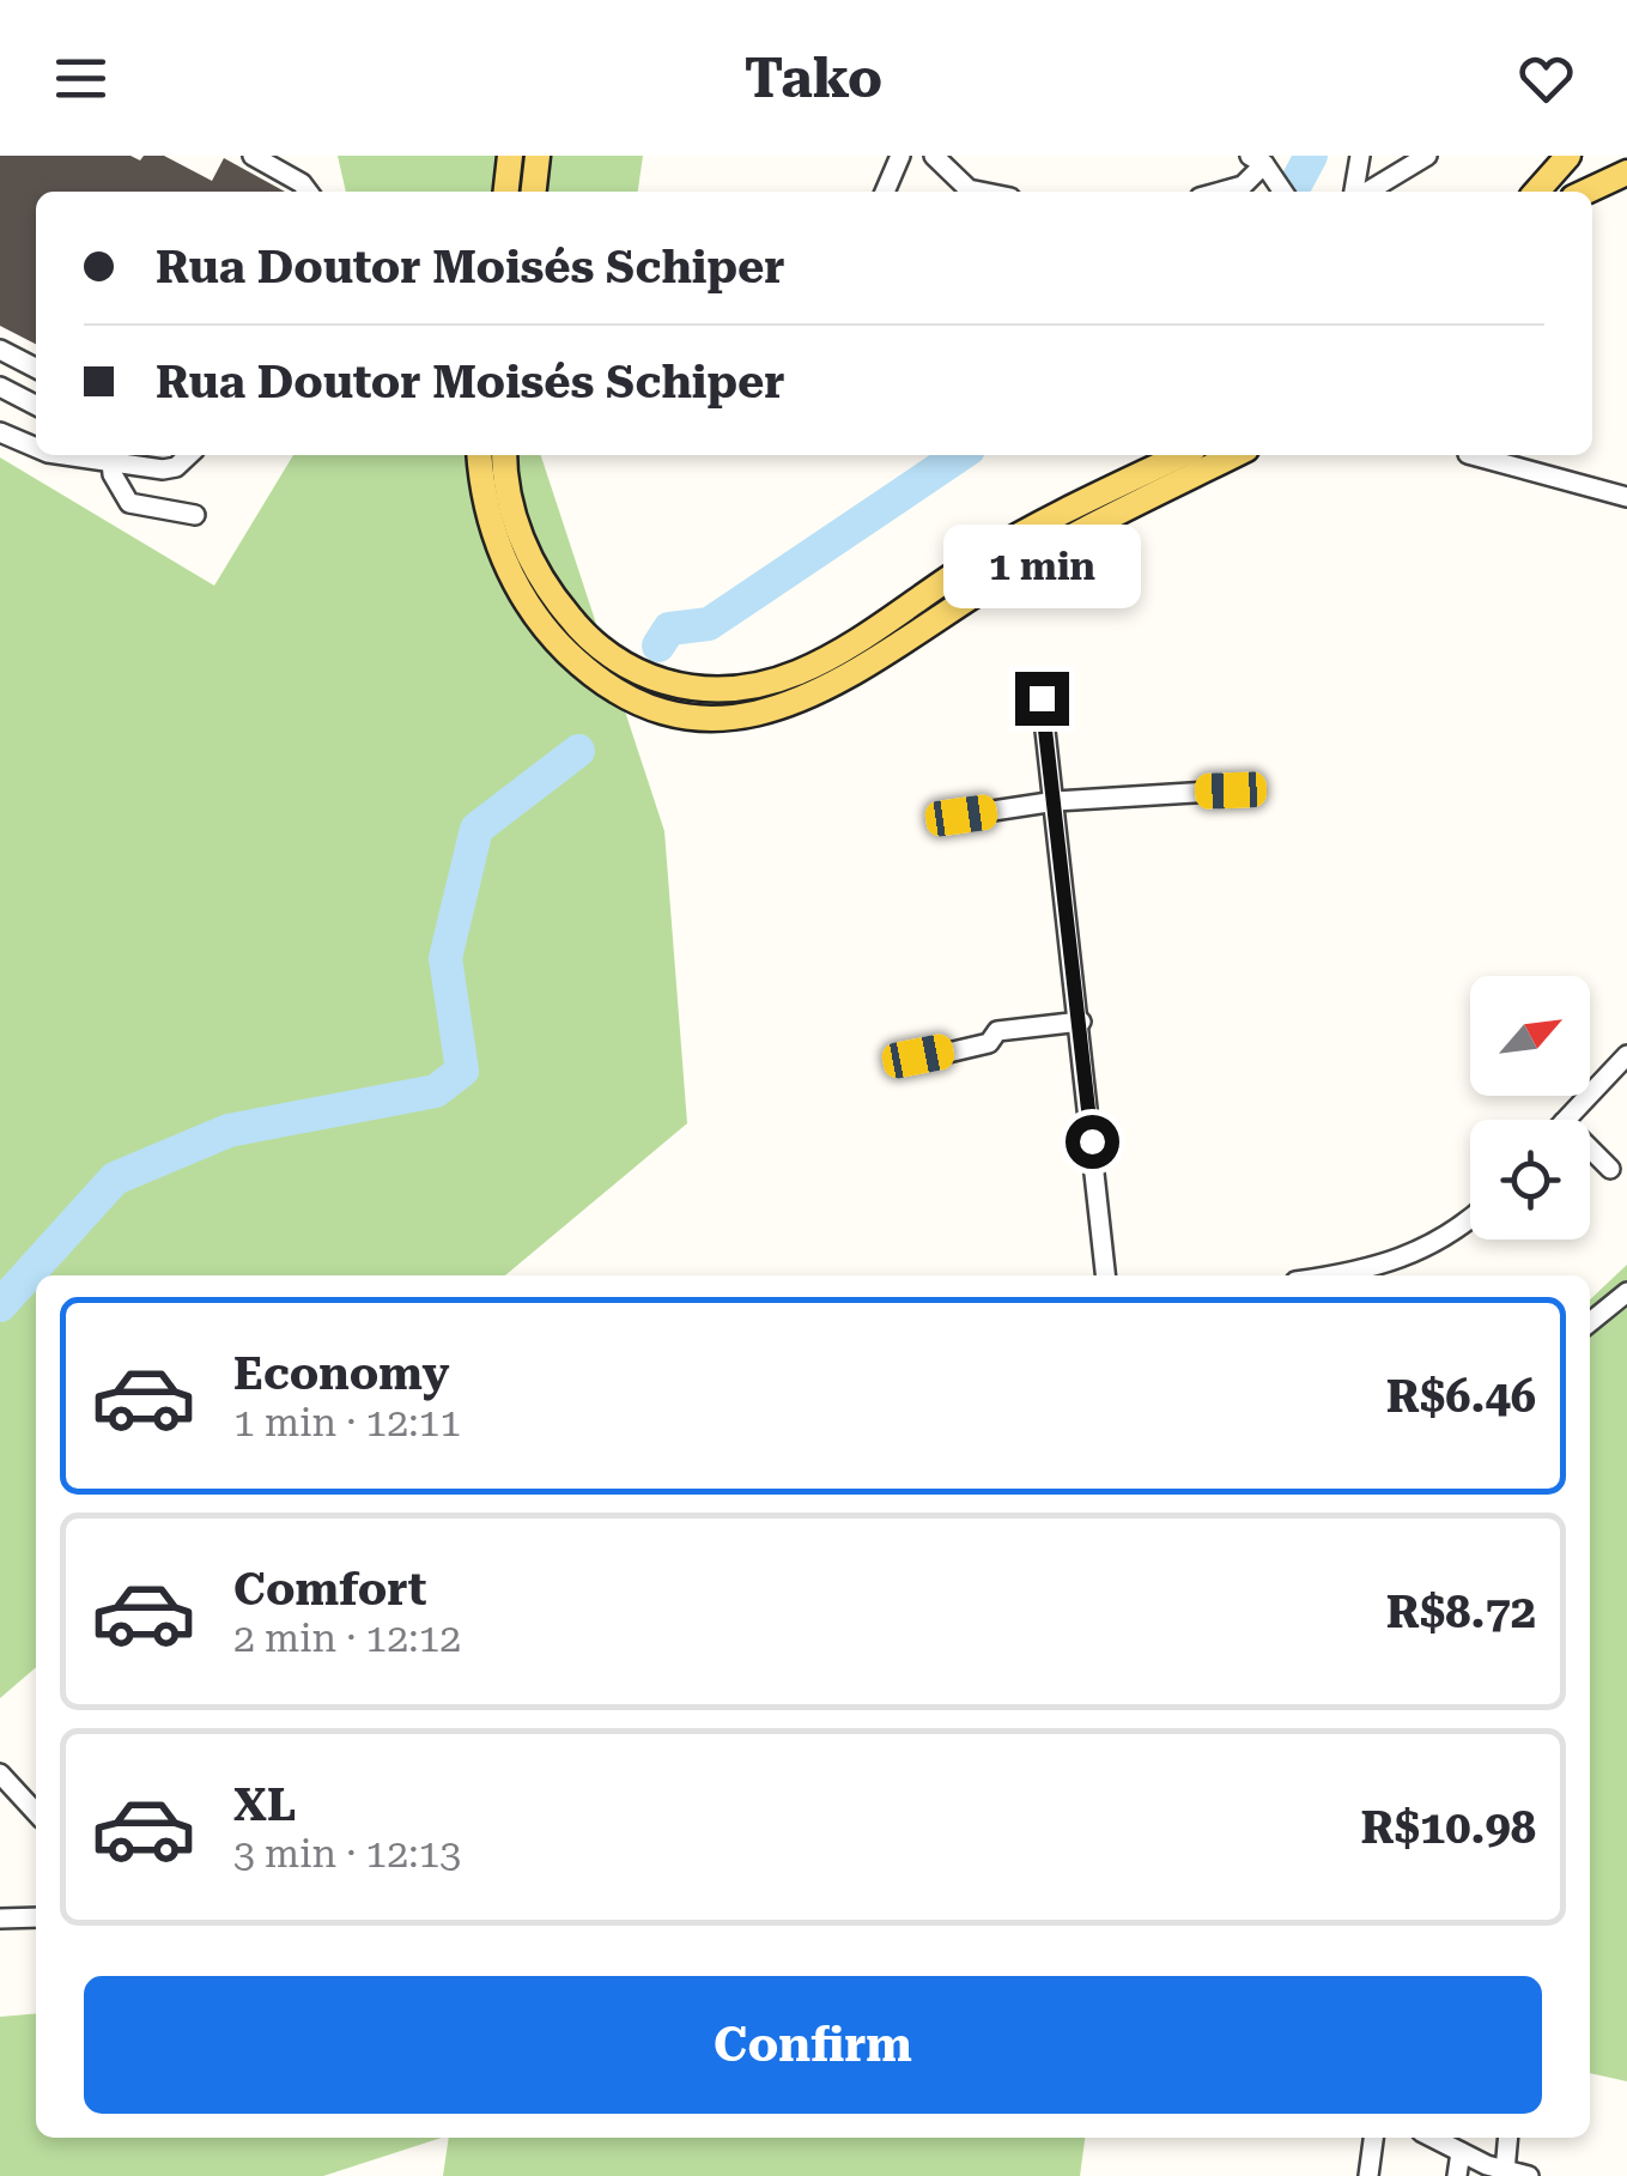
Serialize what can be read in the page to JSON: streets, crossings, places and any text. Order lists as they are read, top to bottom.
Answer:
{
  "north": "top right",
  "page": {
    "header": "Tako",
    "banner": ["Rua Doutor Moisés Schiper", "Rua Doutor Moisés Schiper"],
    "bubble": "1 min",
    "list": [
      {
        "name": "Economy",
        "note": "1 min · 12:11",
        "value": "R$6.46"
      },
      {
        "name": "Comfort",
        "note": "2 min · 12:12",
        "value": "R$8.72"
      },
      {
        "name": "XL",
        "note": "3 min · 12:13",
        "value": "R$10.98"
      }
    ],
    "buttons": "Confirm"
  }
}
